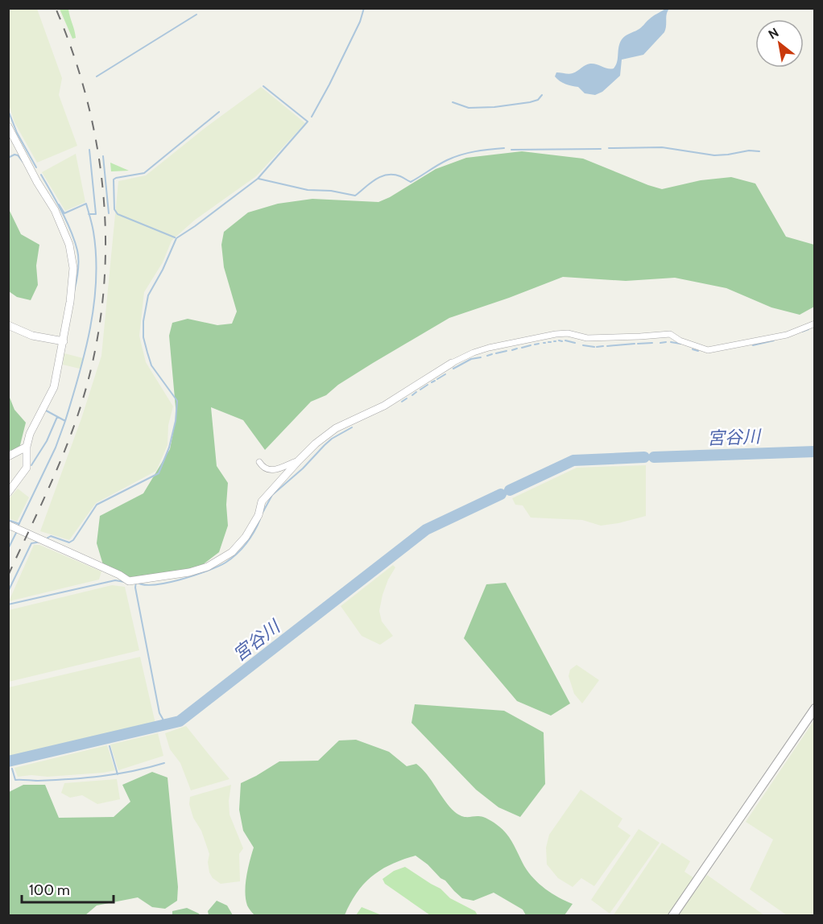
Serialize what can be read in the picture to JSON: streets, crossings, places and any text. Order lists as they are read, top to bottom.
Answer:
{
  "water": ["宮谷川"],
  "scale_bar": "100 m",
  "north": "top left"
}
